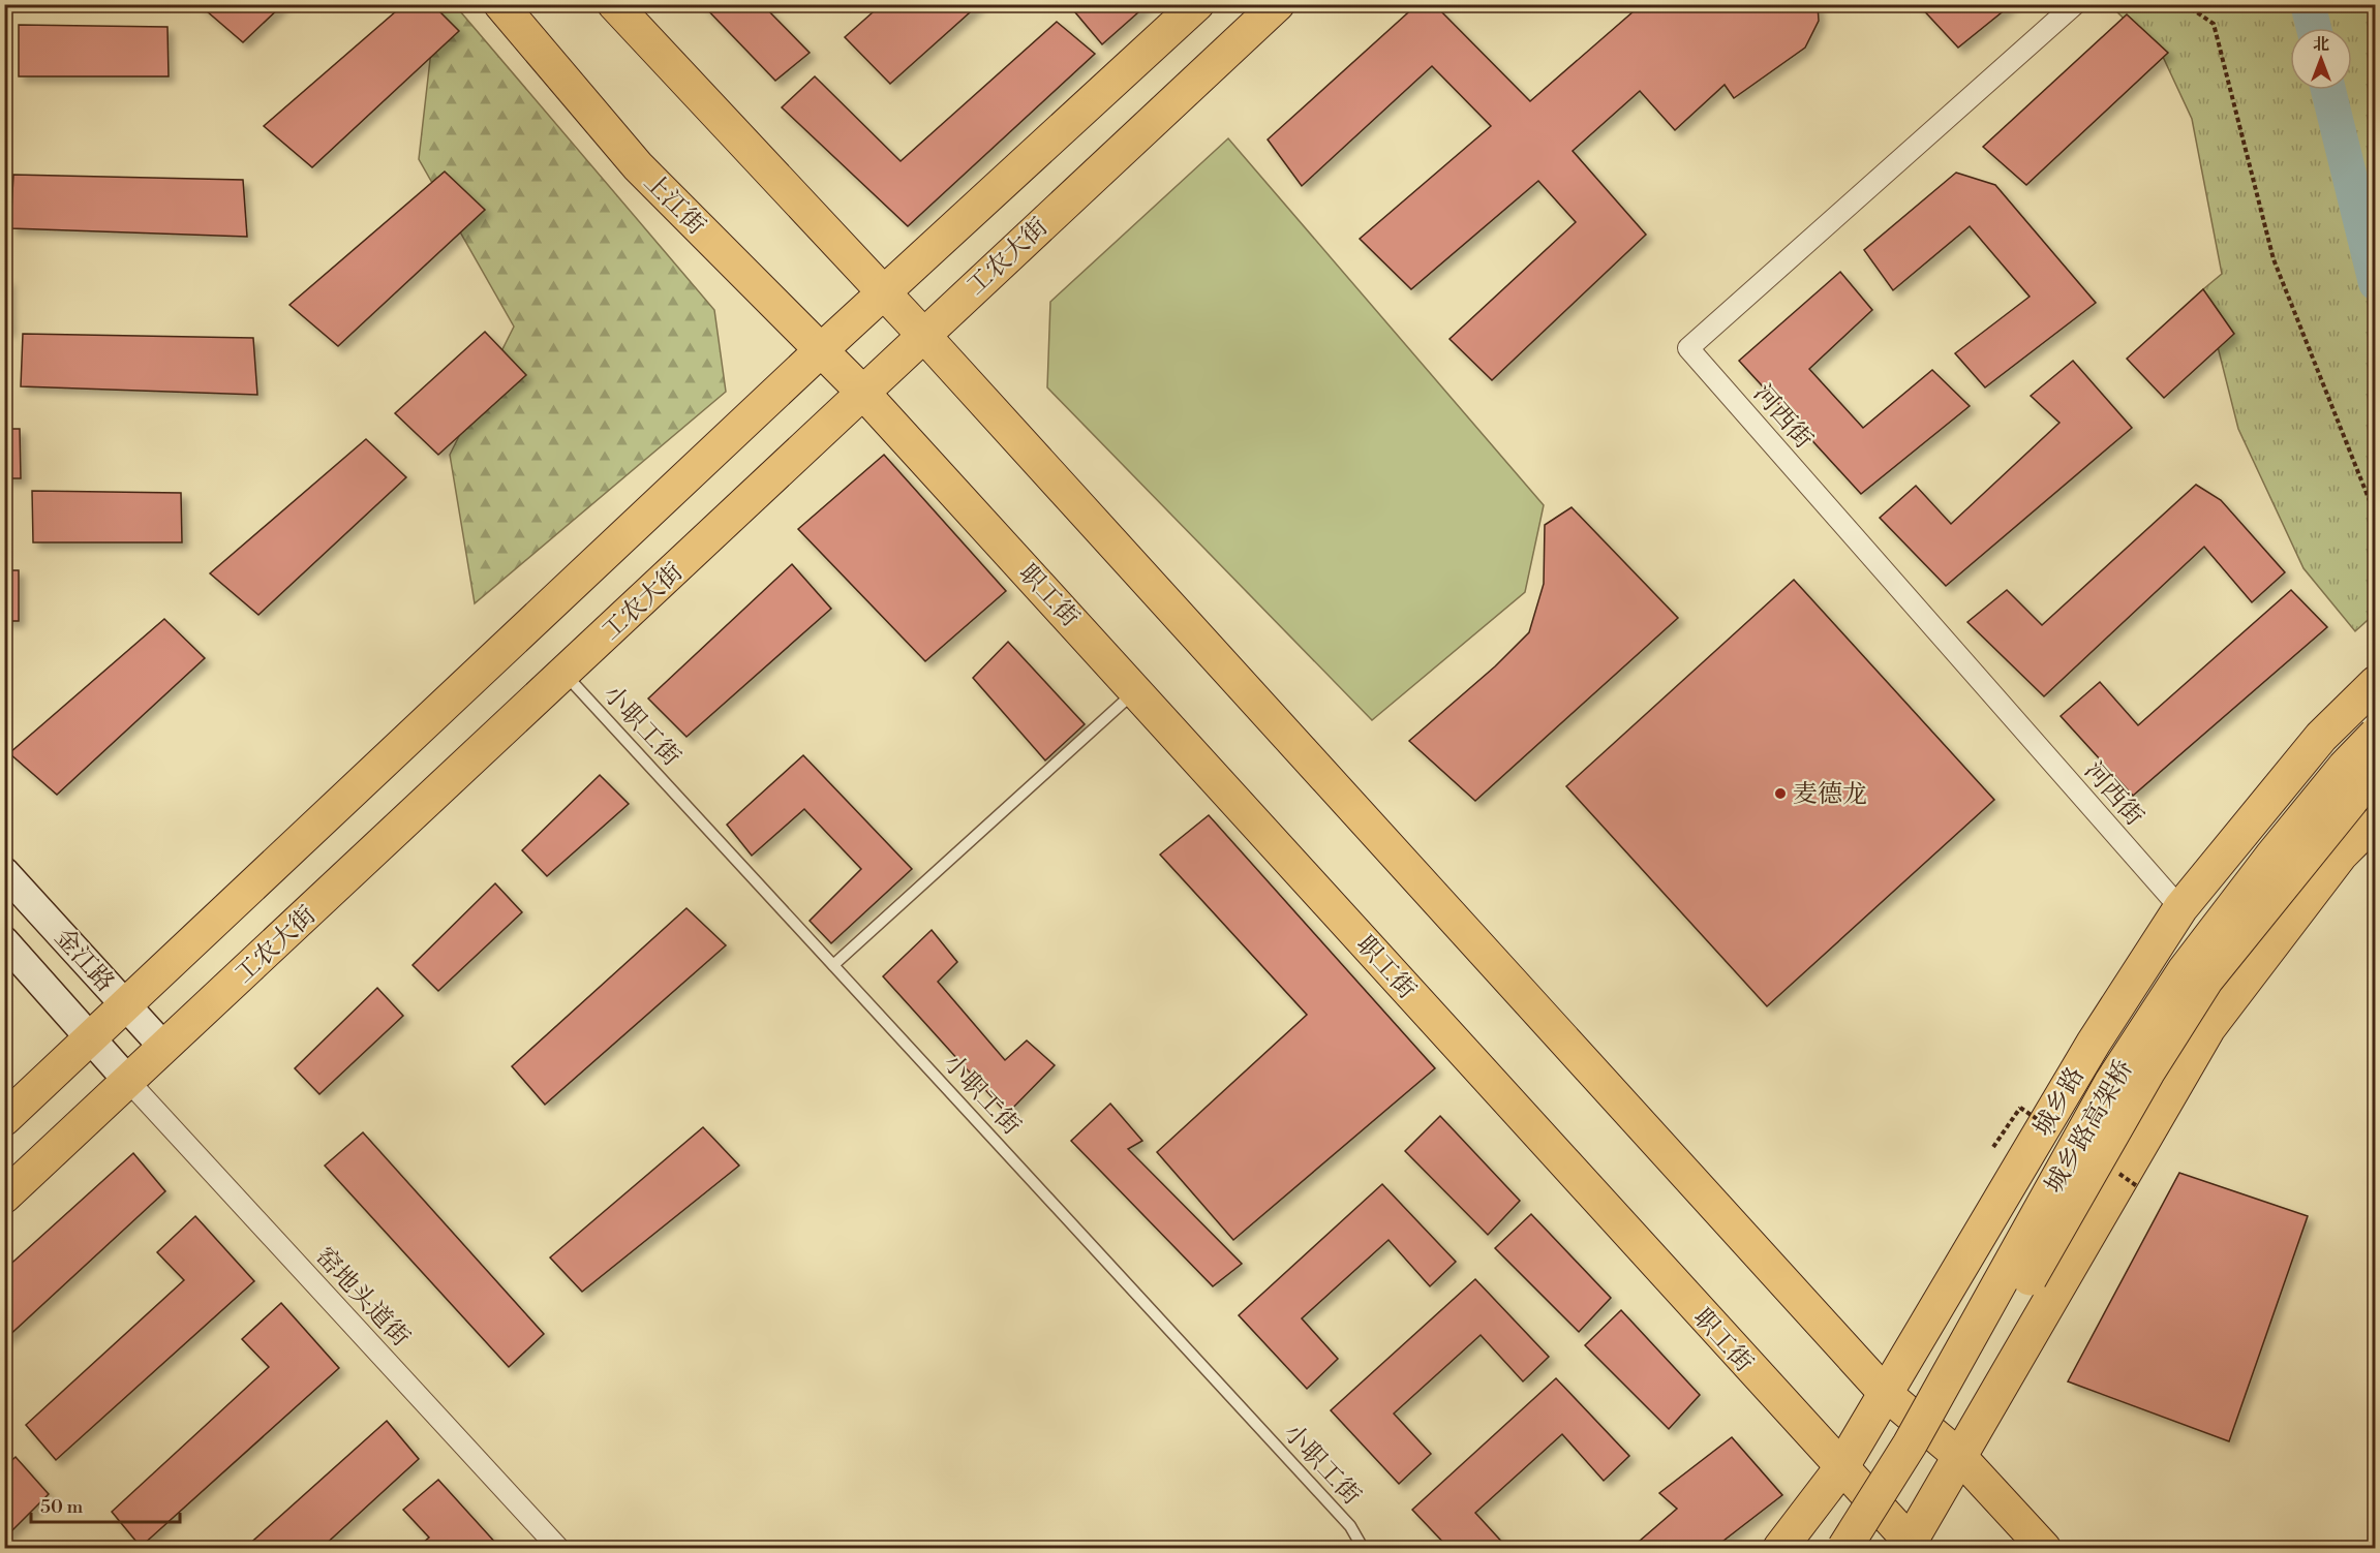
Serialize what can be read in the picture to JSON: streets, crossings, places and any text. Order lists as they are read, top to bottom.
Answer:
{
  "streets": {
    "highway": ["城乡路", "城乡路高架桥"],
    "main road": ["上江街", "工农大街", "职工街"],
    "street": ["河西街", "金江路", "窑地头道街"],
    "lane": ["小职工街"]
  },
  "crossings": [
    ["上江街", "工农大街"],
    ["上江街", "职工街"],
    ["工农大街", "职工街"],
    ["工农大街", "小职工街"],
    ["工农大街", "金江路"],
    ["工农大街", "窑地头道街"],
    ["河西街", "城乡路"],
    ["职工街", "城乡路"],
    ["金江路", "窑地头道街"]
  ],
  "places": ["麦德龙"],
  "scale_bar": "50 m",
  "north": "top"
}
